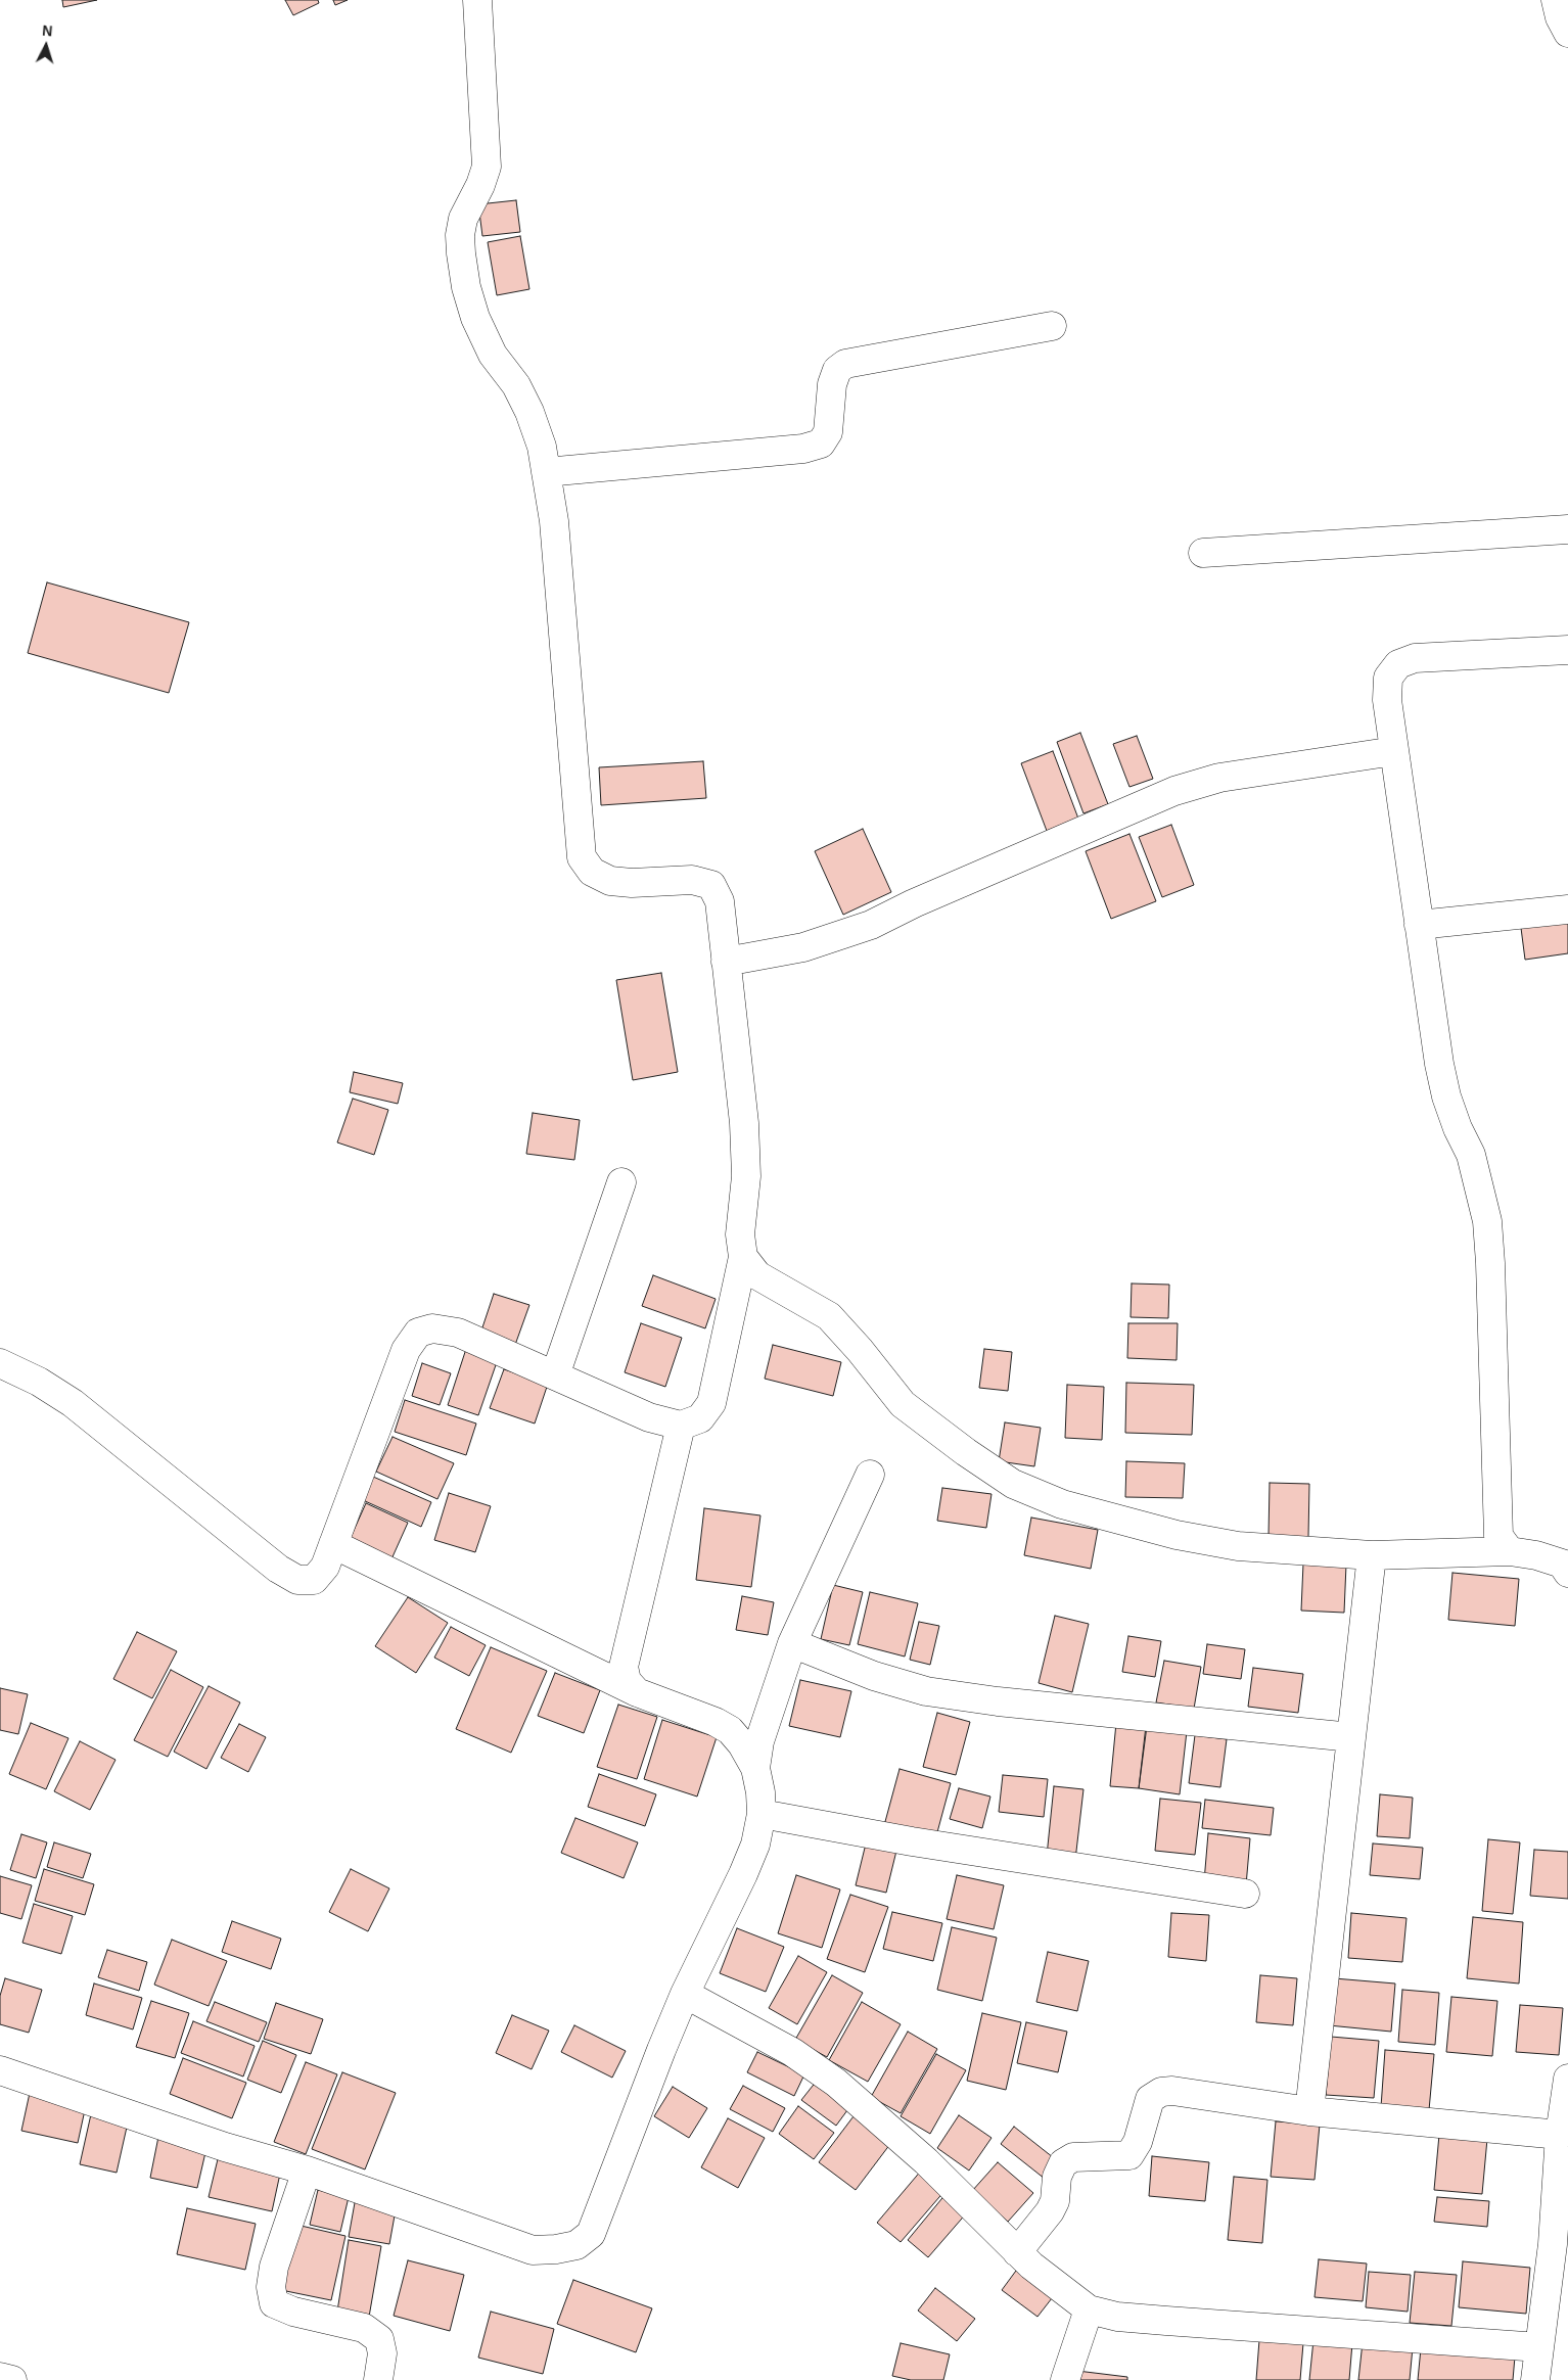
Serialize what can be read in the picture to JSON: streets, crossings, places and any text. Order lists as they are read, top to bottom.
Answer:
{
  "north": "top"
}
